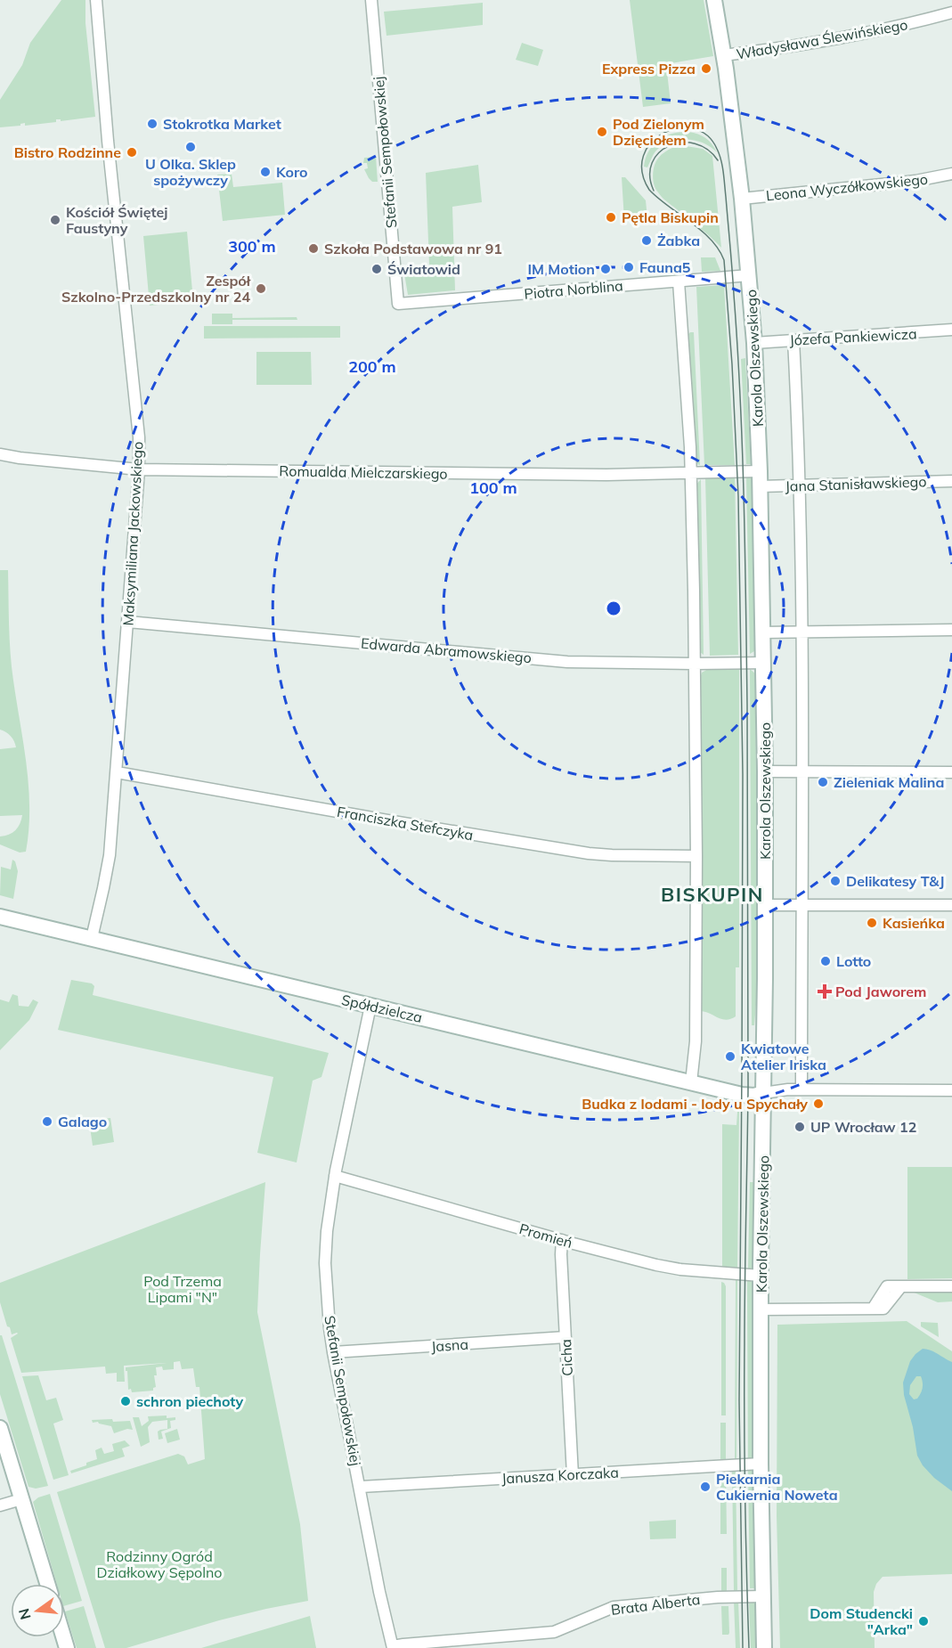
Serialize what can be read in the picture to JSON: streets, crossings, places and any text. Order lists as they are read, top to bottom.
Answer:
{
  "streets": {
    "street": [
      "Władysława Ślewińskiego",
      "Stefanii Sempołowskiej",
      "Leona Wyczółkowskiego",
      "Piotra Norblina",
      "Józefa Pankiewicza",
      "Karola Olszewskiego",
      "Romualda Mielczarskiego",
      "Jana Stanisławskiego",
      "Maksymiliana Jackowskiego",
      "Edwarda Abramowskiego",
      "Franciszka Stefczyka",
      "Spółdzielcza",
      "Promień",
      "Jasna",
      "Cicha",
      "Janusza Korczaka",
      "Brata Alberta"
    ]
  },
  "crossings": [
    ["Władysława Ślewińskiego", "Karola Olszewskiego"],
    ["Stefanii Sempołowskiej", "Piotra Norblina"],
    ["Stefanii Sempołowskiej", "Spółdzielcza"],
    ["Stefanii Sempołowskiej", "Promień"],
    ["Stefanii Sempołowskiej", "Jasna"],
    ["Stefanii Sempołowskiej", "Janusza Korczaka"],
    ["Stefanii Sempołowskiej", "Brata Alberta"],
    ["Leona Wyczółkowskiego", "Karola Olszewskiego"],
    ["Piotra Norblina", "Karola Olszewskiego"],
    ["Józefa Pankiewicza", "Karola Olszewskiego"],
    ["Karola Olszewskiego", "Romualda Mielczarskiego"],
    ["Karola Olszewskiego", "Jana Stanisławskiego"],
    ["Karola Olszewskiego", "Edwarda Abramowskiego"],
    ["Karola Olszewskiego", "Spółdzielcza"],
    ["Karola Olszewskiego", "Promień"],
    ["Karola Olszewskiego", "Janusza Korczaka"],
    ["Karola Olszewskiego", "Brata Alberta"],
    ["Romualda Mielczarskiego", "Jana Stanisławskiego"],
    ["Romualda Mielczarskiego", "Maksymiliana Jackowskiego"],
    ["Maksymiliana Jackowskiego", "Edwarda Abramowskiego"],
    ["Maksymiliana Jackowskiego", "Franciszka Stefczyka"],
    ["Maksymiliana Jackowskiego", "Spółdzielcza"],
    ["Promień", "Cicha"],
    ["Jasna", "Cicha"],
    ["Cicha", "Janusza Korczaka"]
  ],
  "districts": ["BISKUPIN"],
  "parks": ["Pod Trzema Lipami \"N\"", "Rodzinny Ogród Działkowy Sępolno"],
  "places": {
    "other": [
      "Express Pizza",
      "Stokrotka Market",
      "Pod Zielonym Dzięciołem",
      "U Olka. Sklep spożywczy",
      "Bistro Rodzinne",
      "Koro",
      "Pętla Biskupin",
      "Kościół Świętej Faustyny",
      "Żabka",
      "Szkoła Podstawowa nr 91",
      "Fauna5",
      "Światowid",
      "IM Motion",
      "Zespół Szkolno-Przedszkolny nr 24",
      "Zieleniak Malina",
      "Delikatesy T&J",
      "Kasieńka",
      "Lotto",
      "Kwiatowe Atelier Iriska",
      "Budka z lodami - lody u Spychały",
      "Galago",
      "UP Wrocław 12",
      "schron piechoty",
      "Piekarnia Cukiernia Noweta",
      "Dom Studencki \"Arka\""
    ],
    "health": ["Pod Jaworem"]
  },
  "north": "left",
  "rings": ["300 m", "200 m", "100 m"]
}
